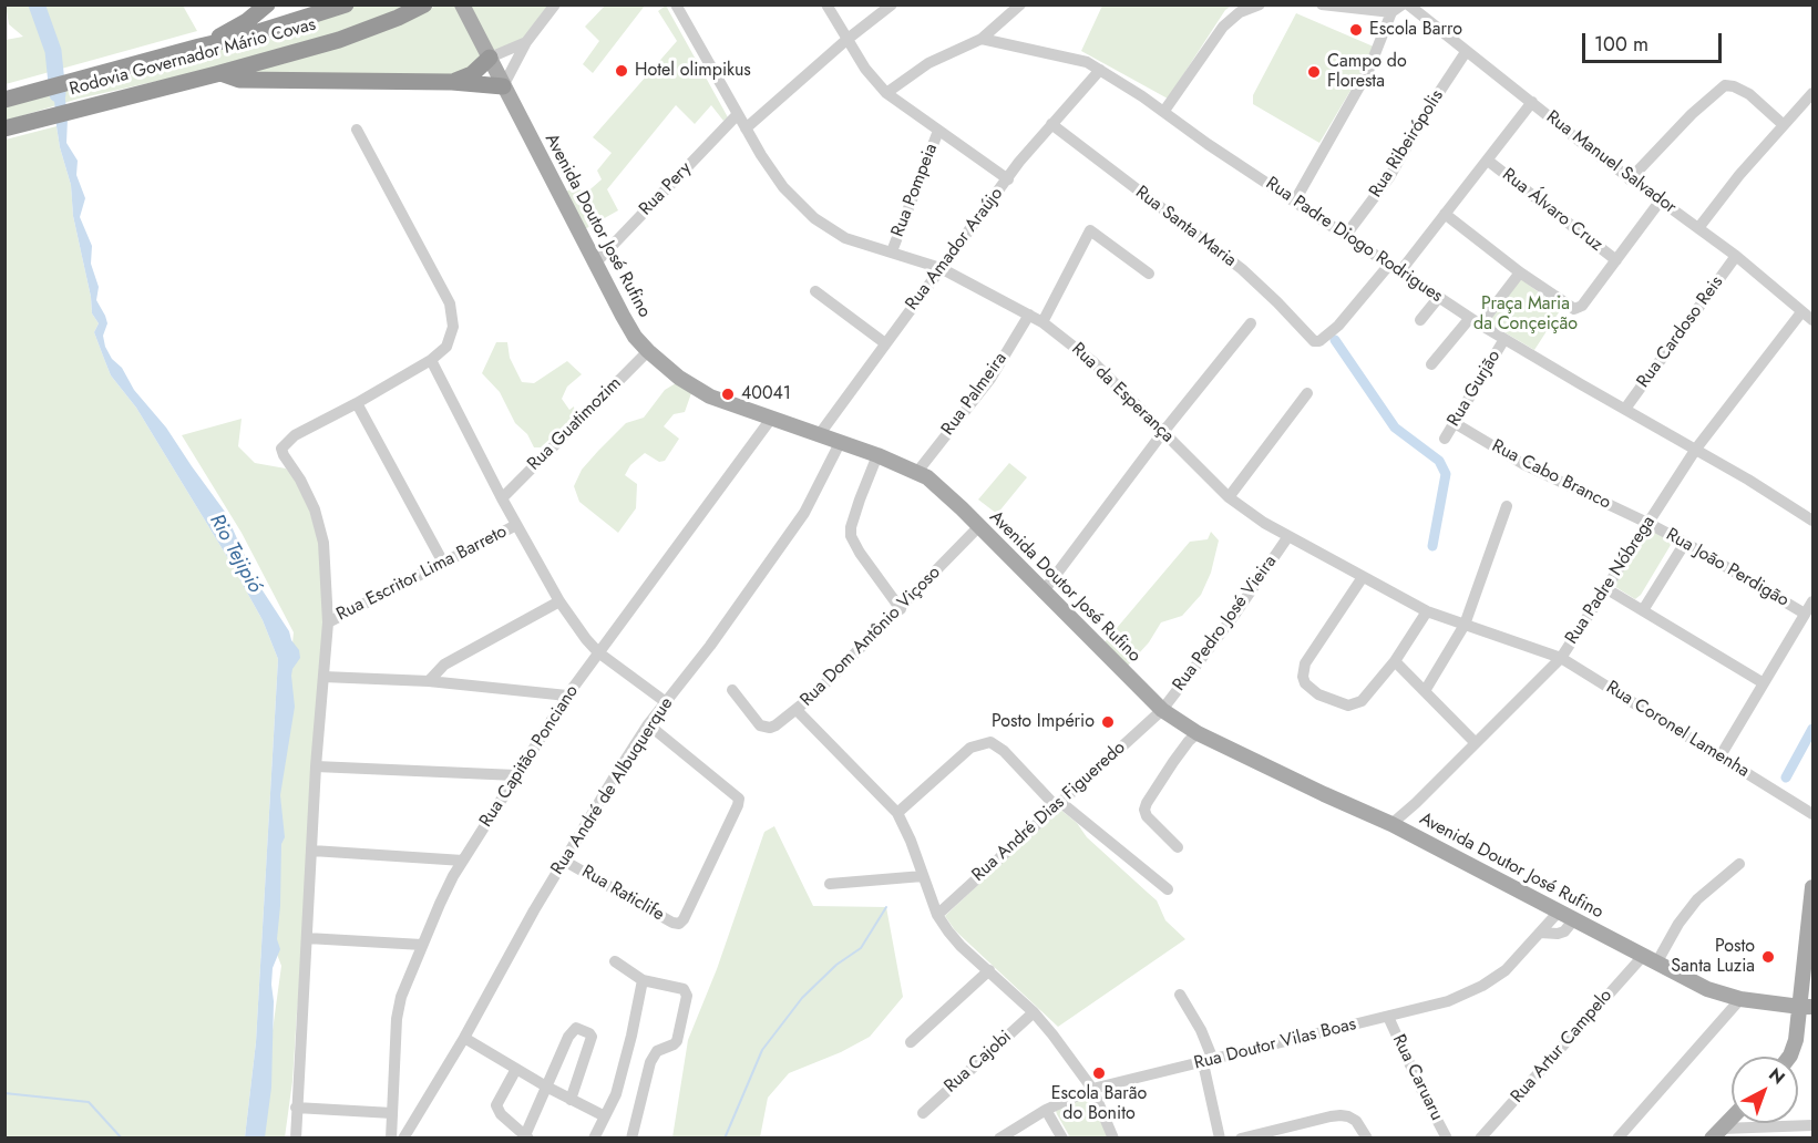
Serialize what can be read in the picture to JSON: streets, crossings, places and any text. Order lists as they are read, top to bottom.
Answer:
{
  "streets": {
    "highway": ["Rodovia Governador Mário Covas"],
    "main road": ["Avenida Doutor José Rufino"],
    "street": [
      "Rua Ribeirópolis",
      "Rua Manuel Salvador",
      "Rua Pery",
      "Rua Pompeia",
      "Rua Álvaro Cruz",
      "Rua Santa Maria",
      "Rua Padre Diogo Rodrigues",
      "Rua Amador Araújo",
      "Rua Cardoso Reis",
      "Rua Gurjão",
      "Rua da Esperança",
      "Rua Palmeira",
      "Rua Guatimozim",
      "Rua Cabo Branco",
      "Rua João Perdigão",
      "Rua Escritor Lima Barreto",
      "Rua Padre Nóbrega",
      "Rua Pedro José Vieira",
      "Rua Dom Antônio Viçoso",
      "Rua Coronel Lamenha",
      "Rua Capitão Ponciano",
      "Rua André de Albuquerque",
      "Rua André Dias Figueredo",
      "Rua Raticlife",
      "Rua Doutor Vilas Boas",
      "Rua Artur Campelo",
      "Rua Cajobi",
      "Rua Caruaru"
    ]
  },
  "crossings": [
    ["Rua Ribeirópolis", "Rua Manuel Salvador"],
    ["Rua Ribeirópolis", "Rua Padre Diogo Rodrigues"],
    ["Rua Manuel Salvador", "Rua Cardoso Reis"],
    ["Rua Manuel Salvador", "Rua Padre Nóbrega"],
    ["Rua Pery", "Avenida Doutor José Rufino"],
    ["Rua Pery", "Rua da Esperança"],
    ["Rua Pompeia", "Rua da Esperança"],
    ["Avenida Doutor José Rufino", "Rua Amador Araújo"],
    ["Avenida Doutor José Rufino", "Rua Palmeira"],
    ["Avenida Doutor José Rufino", "Rua Guatimozim"],
    ["Avenida Doutor José Rufino", "Rua Padre Nóbrega"],
    ["Avenida Doutor José Rufino", "Rua Pedro José Vieira"],
    ["Avenida Doutor José Rufino", "Rua Dom Antônio Viçoso"],
    ["Avenida Doutor José Rufino", "Rua Capitão Ponciano"],
    ["Avenida Doutor José Rufino", "Rua André de Albuquerque"],
    ["Avenida Doutor José Rufino", "Rua André Dias Figueredo"],
    ["Avenida Doutor José Rufino", "Rua Doutor Vilas Boas"],
    ["Avenida Doutor José Rufino", "Rua Artur Campelo"],
    ["Rua Santa Maria", "Rua Padre Diogo Rodrigues"],
    ["Rua Santa Maria", "Rua Amador Araújo"],
    ["Rua Padre Diogo Rodrigues", "Rua Amador Araújo"],
    ["Rua Padre Diogo Rodrigues", "Rua Cardoso Reis"],
    ["Rua Padre Diogo Rodrigues", "Rua Gurjão"],
    ["Rua Padre Diogo Rodrigues", "Rua Padre Nóbrega"],
    ["Rua Amador Araújo", "Rua da Esperança"],
    ["Rua Gurjão", "Rua Cabo Branco"],
    ["Rua da Esperança", "Rua Palmeira"],
    ["Rua da Esperança", "Rua Pedro José Vieira"],
    ["Rua da Esperança", "Rua Coronel Lamenha"],
    ["Rua Cabo Branco", "Rua João Perdigão"],
    ["Rua Cabo Branco", "Rua Padre Nóbrega"],
    ["Rua João Perdigão", "Rua Padre Nóbrega"],
    ["Rua Padre Nóbrega", "Rua Coronel Lamenha"],
    ["Rua Pedro José Vieira", "Rua André Dias Figueredo"],
    ["Rua Dom Antônio Viçoso", "Rua André Dias Figueredo"],
    ["Rua Dom Antônio Viçoso", "Rua Doutor Vilas Boas"],
    ["Rua Dom Antônio Viçoso", "Rua Cajobi"],
    ["Rua André de Albuquerque", "Rua Raticlife"],
    ["Rua Doutor Vilas Boas", "Rua Caruaru"]
  ],
  "water": ["Rio Tejipió"],
  "parks": ["Praça Maria da Conçeição"],
  "places": [
    "Escola Barro",
    "Hotel olimpikus",
    "Campo do Floresta",
    "40041",
    "Posto Império",
    "Posto Santa Luzia",
    "Escola Barão do Bonito"
  ],
  "scale_bar": "100 m",
  "north": "top right"
}
